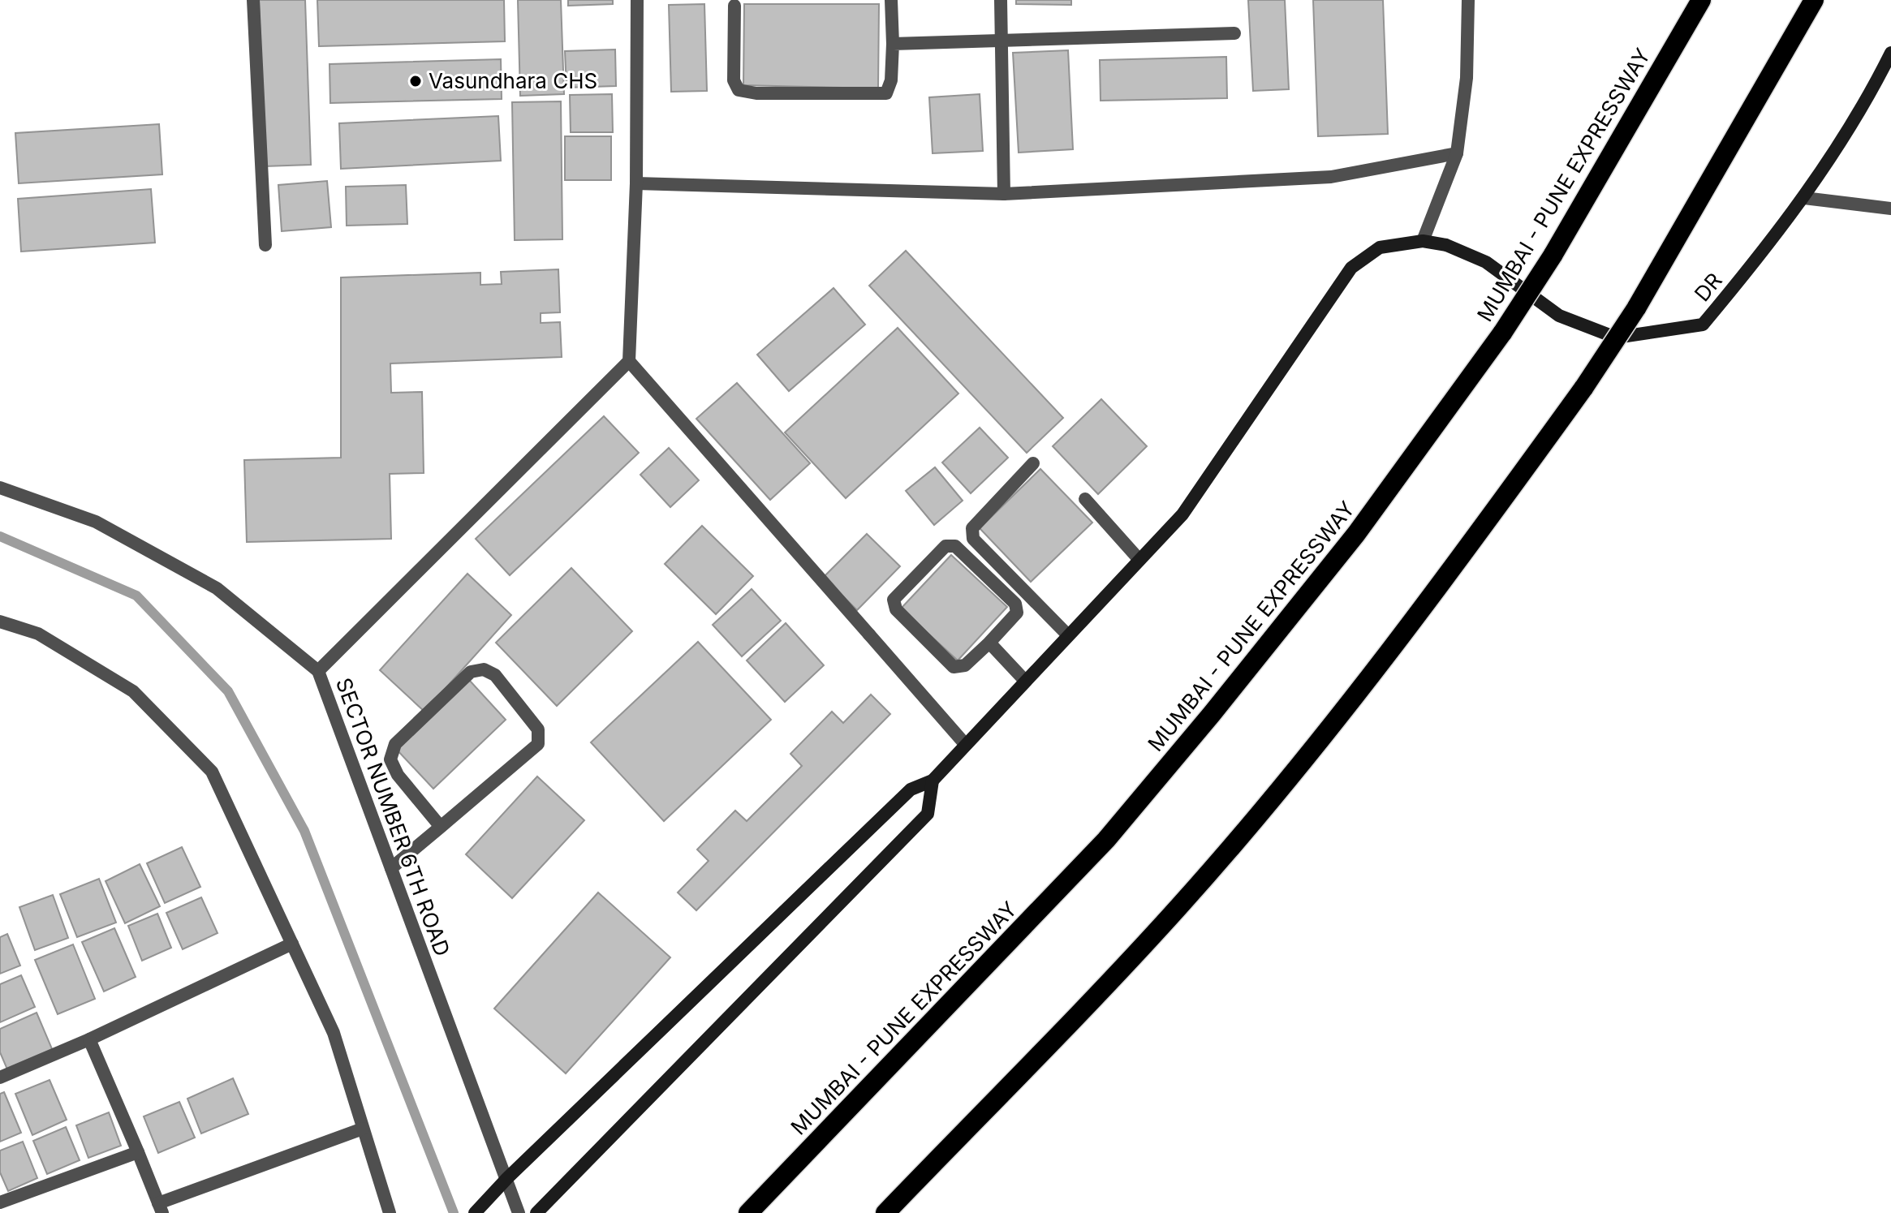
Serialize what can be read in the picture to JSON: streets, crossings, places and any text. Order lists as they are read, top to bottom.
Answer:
{
  "streets": {
    "highway": ["MUMBAI - PUNE EXPRESSWAY"],
    "main road": ["DR"],
    "street": ["SECTOR NUMBER 6TH ROAD"]
  },
  "places": ["Vasundhara CHS"]
}
